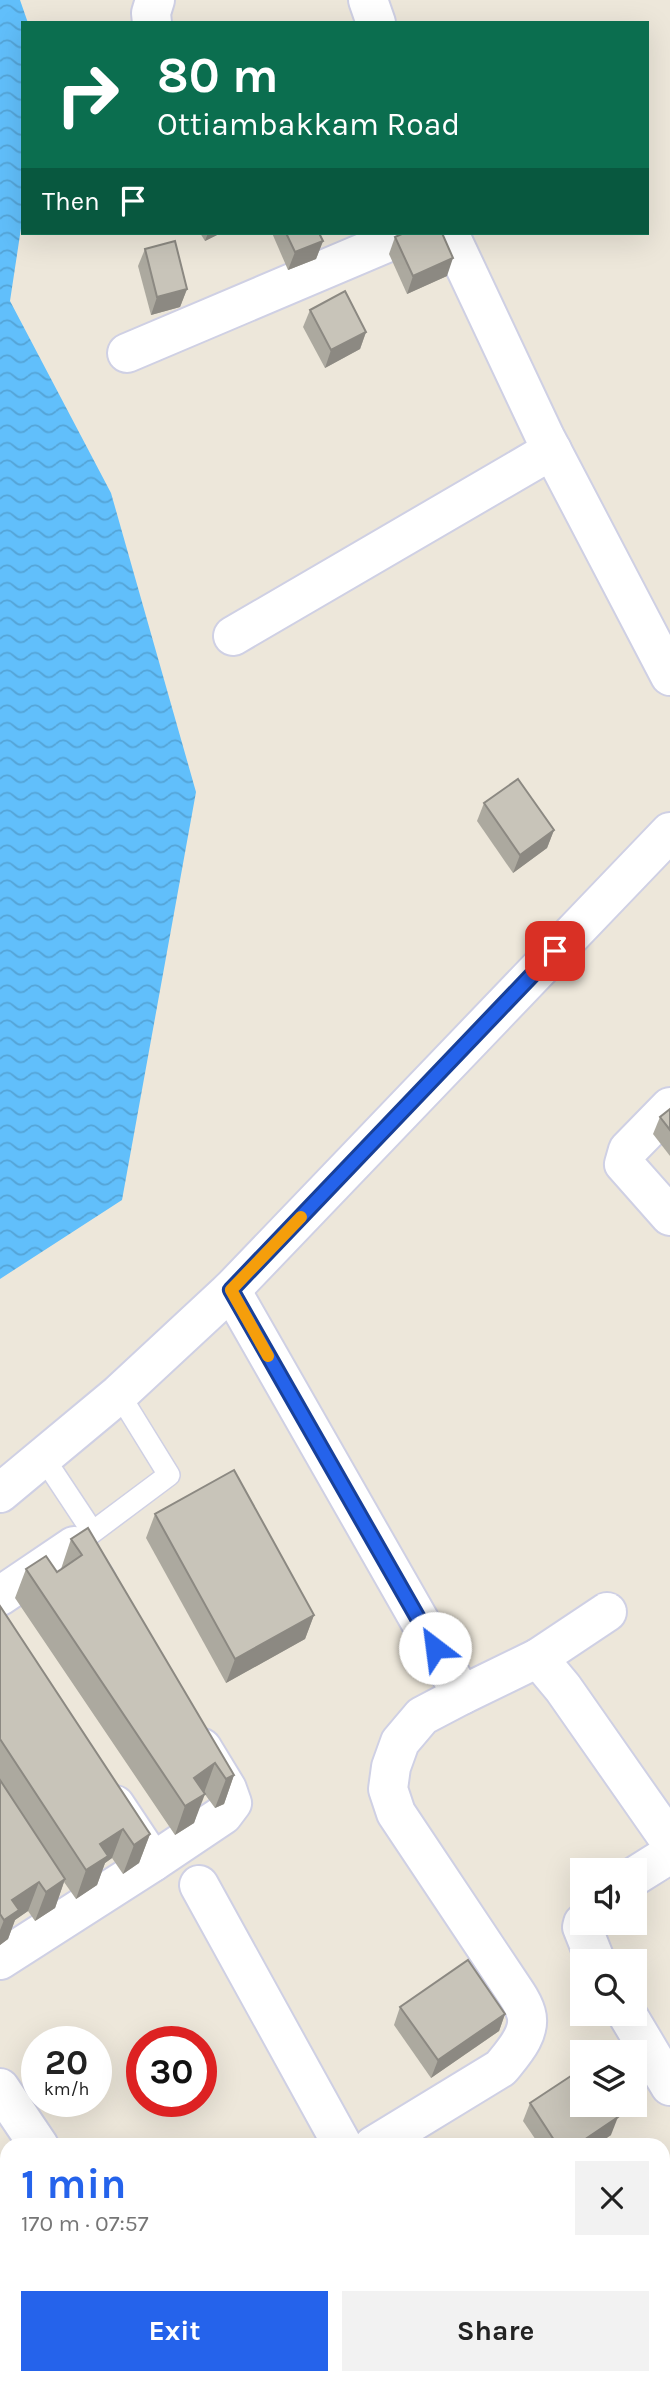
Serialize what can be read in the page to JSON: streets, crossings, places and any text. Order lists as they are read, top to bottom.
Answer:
{
  "page": {
    "turn": ["80 m", "Ottiambakkam Road"],
    "then": "Then",
    "speed": "20 km/h",
    "limit": "30",
    "heading": ["1 min", "170 m · 07:57"],
    "buttons": ["Exit", "Share"]
  }
}
